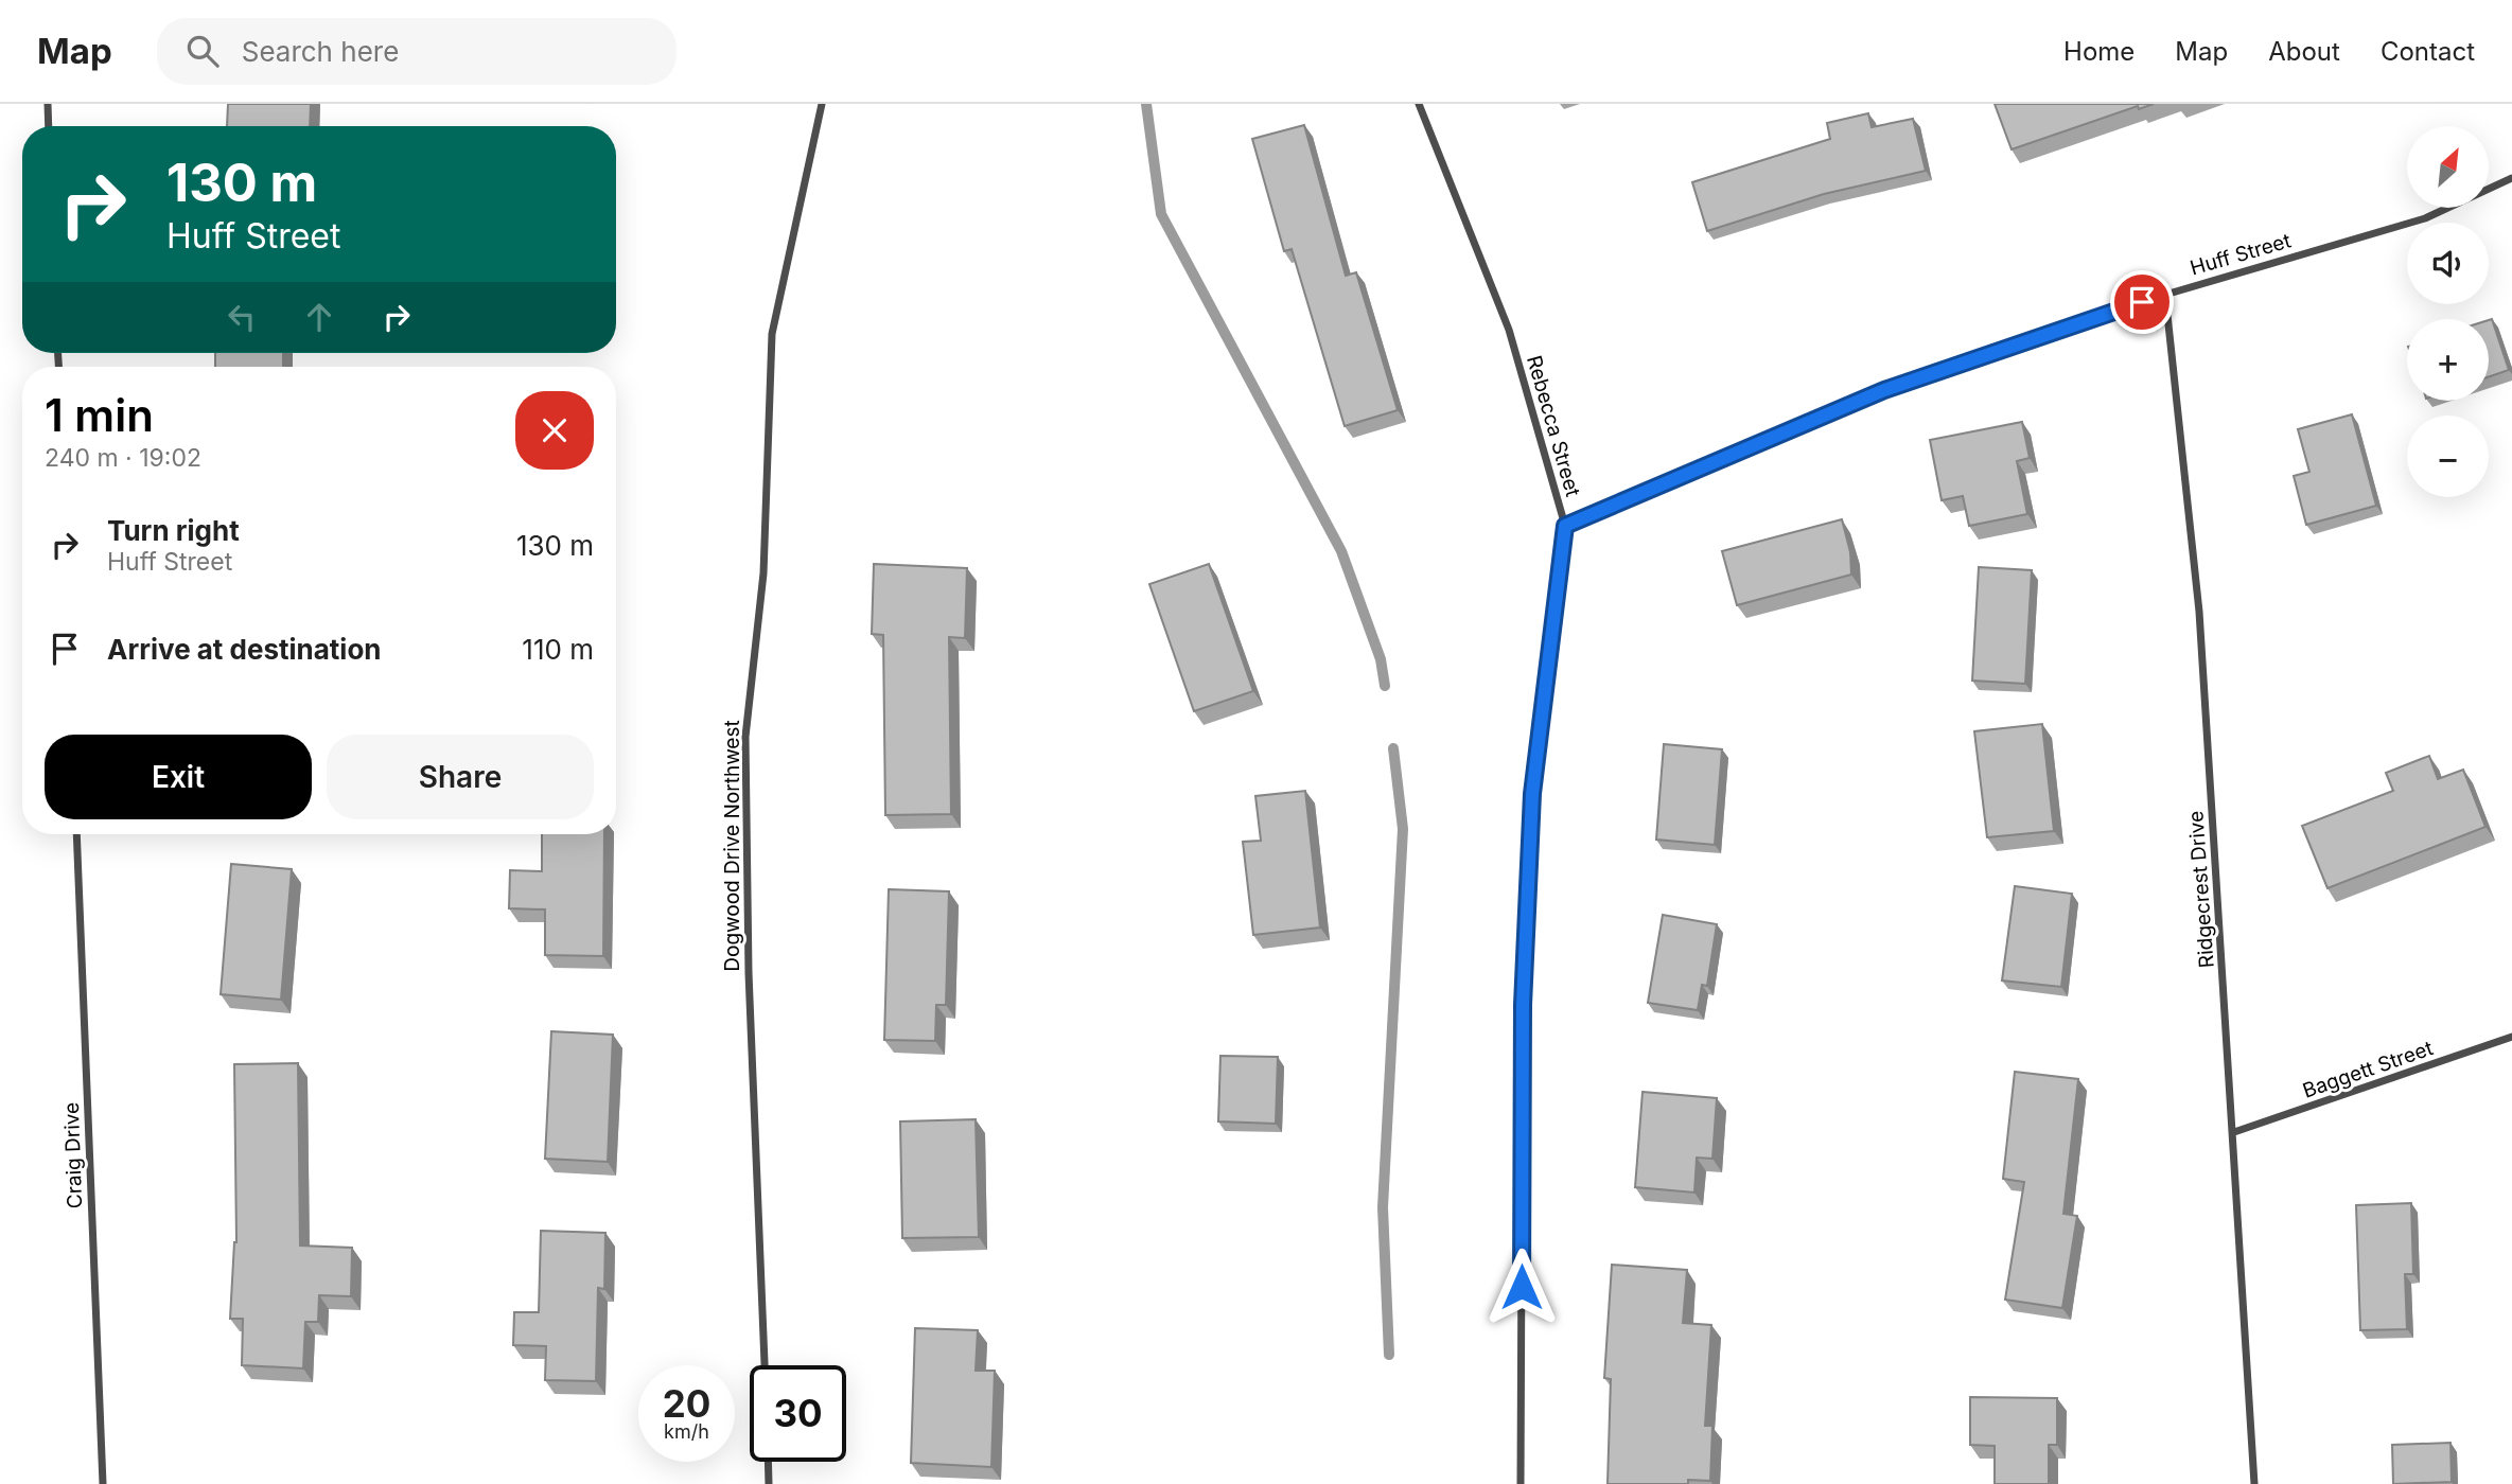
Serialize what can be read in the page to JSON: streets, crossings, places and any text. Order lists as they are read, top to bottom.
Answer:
{
  "streets": {
    "street": [
      "Huff Street",
      "Rebecca Street",
      "Dogwood Drive Northwest",
      "Ridgecrest Drive",
      "Baggett Street",
      "Craig Drive"
    ]
  },
  "crossings": [
    ["Huff Street", "Rebecca Street"],
    ["Huff Street", "Ridgecrest Drive"],
    ["Ridgecrest Drive", "Baggett Street"]
  ],
  "north": "top right",
  "page": {
    "header": "Map",
    "search": "Search here",
    "nav": [
      "Home",
      "Map",
      "About",
      "Contact"
    ],
    "map_buttons": ["+", "−"],
    "turn": ["130 m", "Huff Street"],
    "heading": ["1 min", "240 m · 19:02"],
    "list": [
      {
        "name": "Turn right",
        "note": "Huff Street",
        "value": "130 m"
      },
      {
        "name": "Arrive at destination",
        "value": "110 m"
      }
    ],
    "buttons": ["Exit", "Share"],
    "speed": "20 km/h",
    "limit": "30"
  }
}
